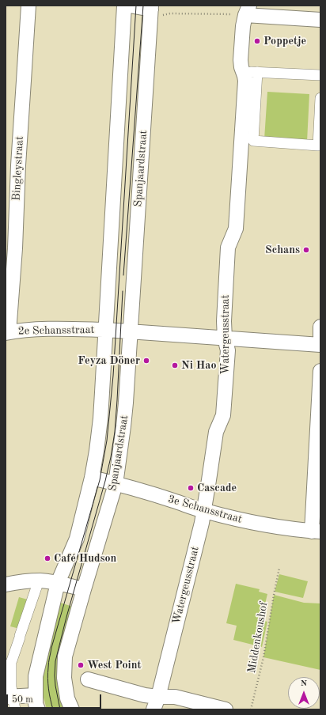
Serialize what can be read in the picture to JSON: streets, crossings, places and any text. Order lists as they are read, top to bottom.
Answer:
{
  "streets": {
    "street": [
      "Bingleystraat",
      "Spanjaardstraat",
      "2e Schansstraat",
      "Watergeusstraat",
      "3e Schansstraat"
    ],
    "path": ["Middenkoushof"]
  },
  "crossings": [
    ["Bingleystraat", "2e Schansstraat"],
    ["Spanjaardstraat", "2e Schansstraat"],
    ["Spanjaardstraat", "3e Schansstraat"],
    ["Watergeusstraat", "3e Schansstraat"]
  ],
  "places": [
    "Poppetje",
    "Schans",
    "Feyza Döner",
    "Ni Hao",
    "Cascade",
    "Café Hudson",
    "West Point"
  ],
  "scale_bar": "50 m",
  "north": "top"
}
